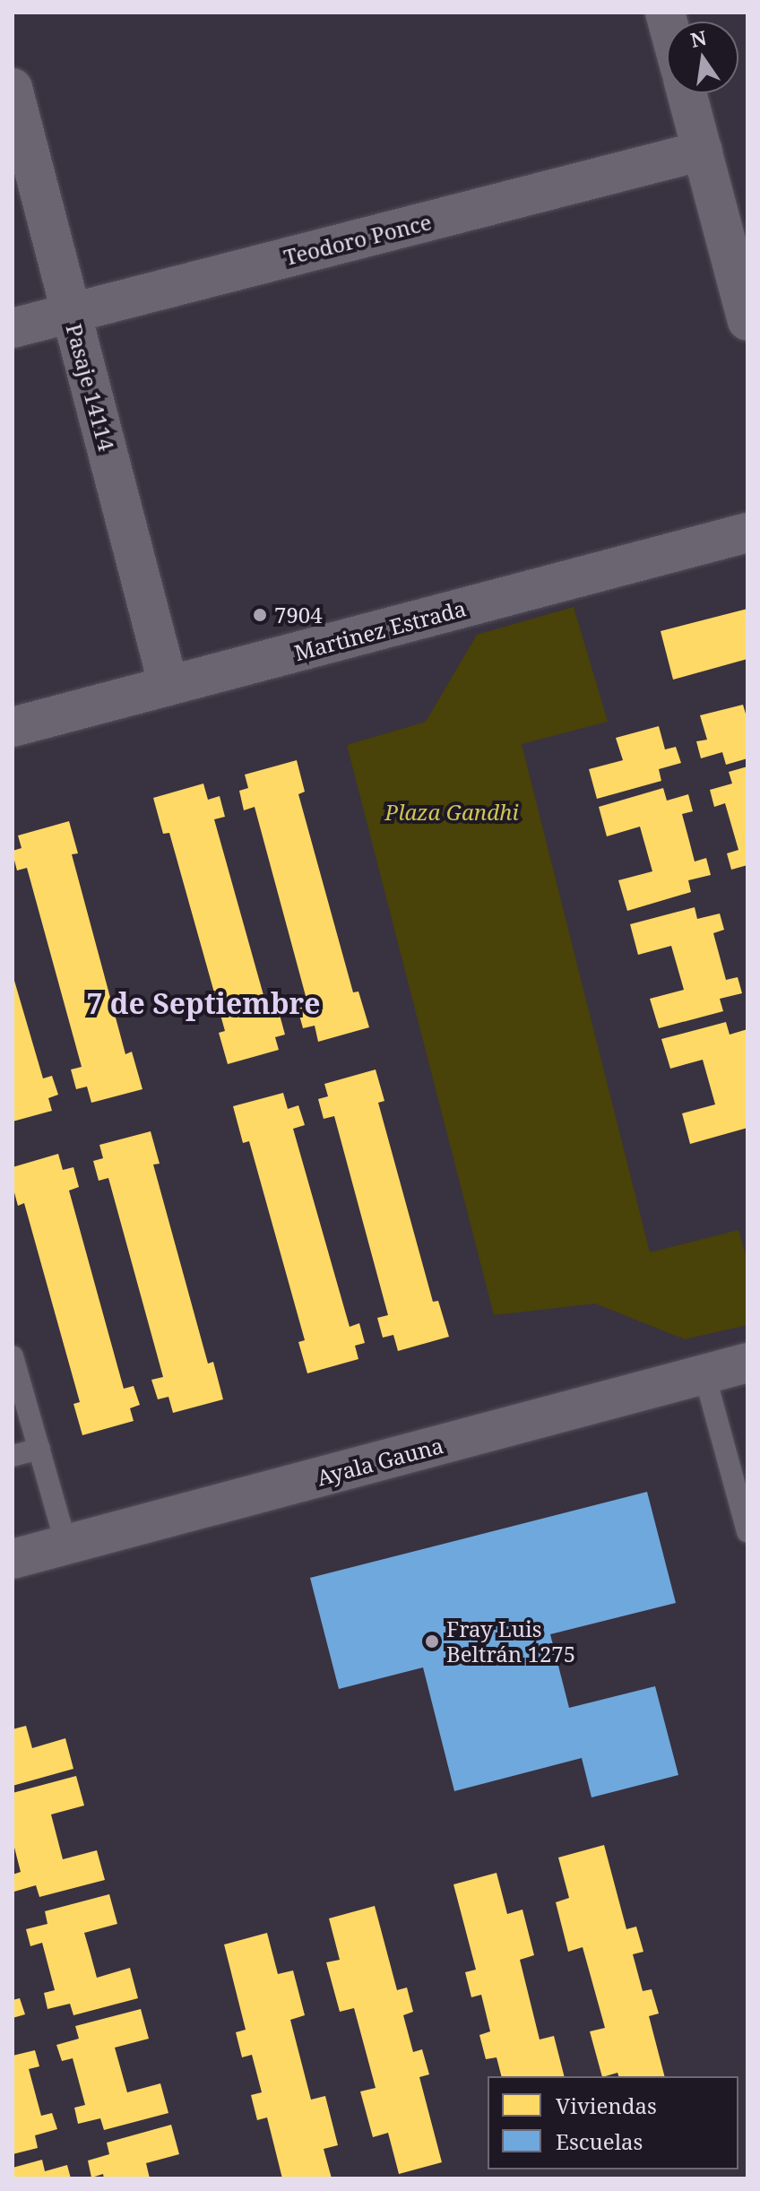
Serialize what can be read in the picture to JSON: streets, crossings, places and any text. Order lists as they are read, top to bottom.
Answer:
{
  "streets": {
    "street": [
      "Teodoro Ponce",
      "Pasaje 14114",
      "Martinez Estrada",
      "Ayala Gauna"
    ]
  },
  "crossings": [
    ["Teodoro Ponce", "Pasaje 14114"],
    ["Pasaje 14114", "Martinez Estrada"]
  ],
  "districts": ["7 de Septiembre"],
  "parks": ["Plaza Gandhi"],
  "places": ["7904", "Fray Luis Beltrán 1275"],
  "legend": ["Viviendas", "Escuelas"],
  "north": "top"
}
